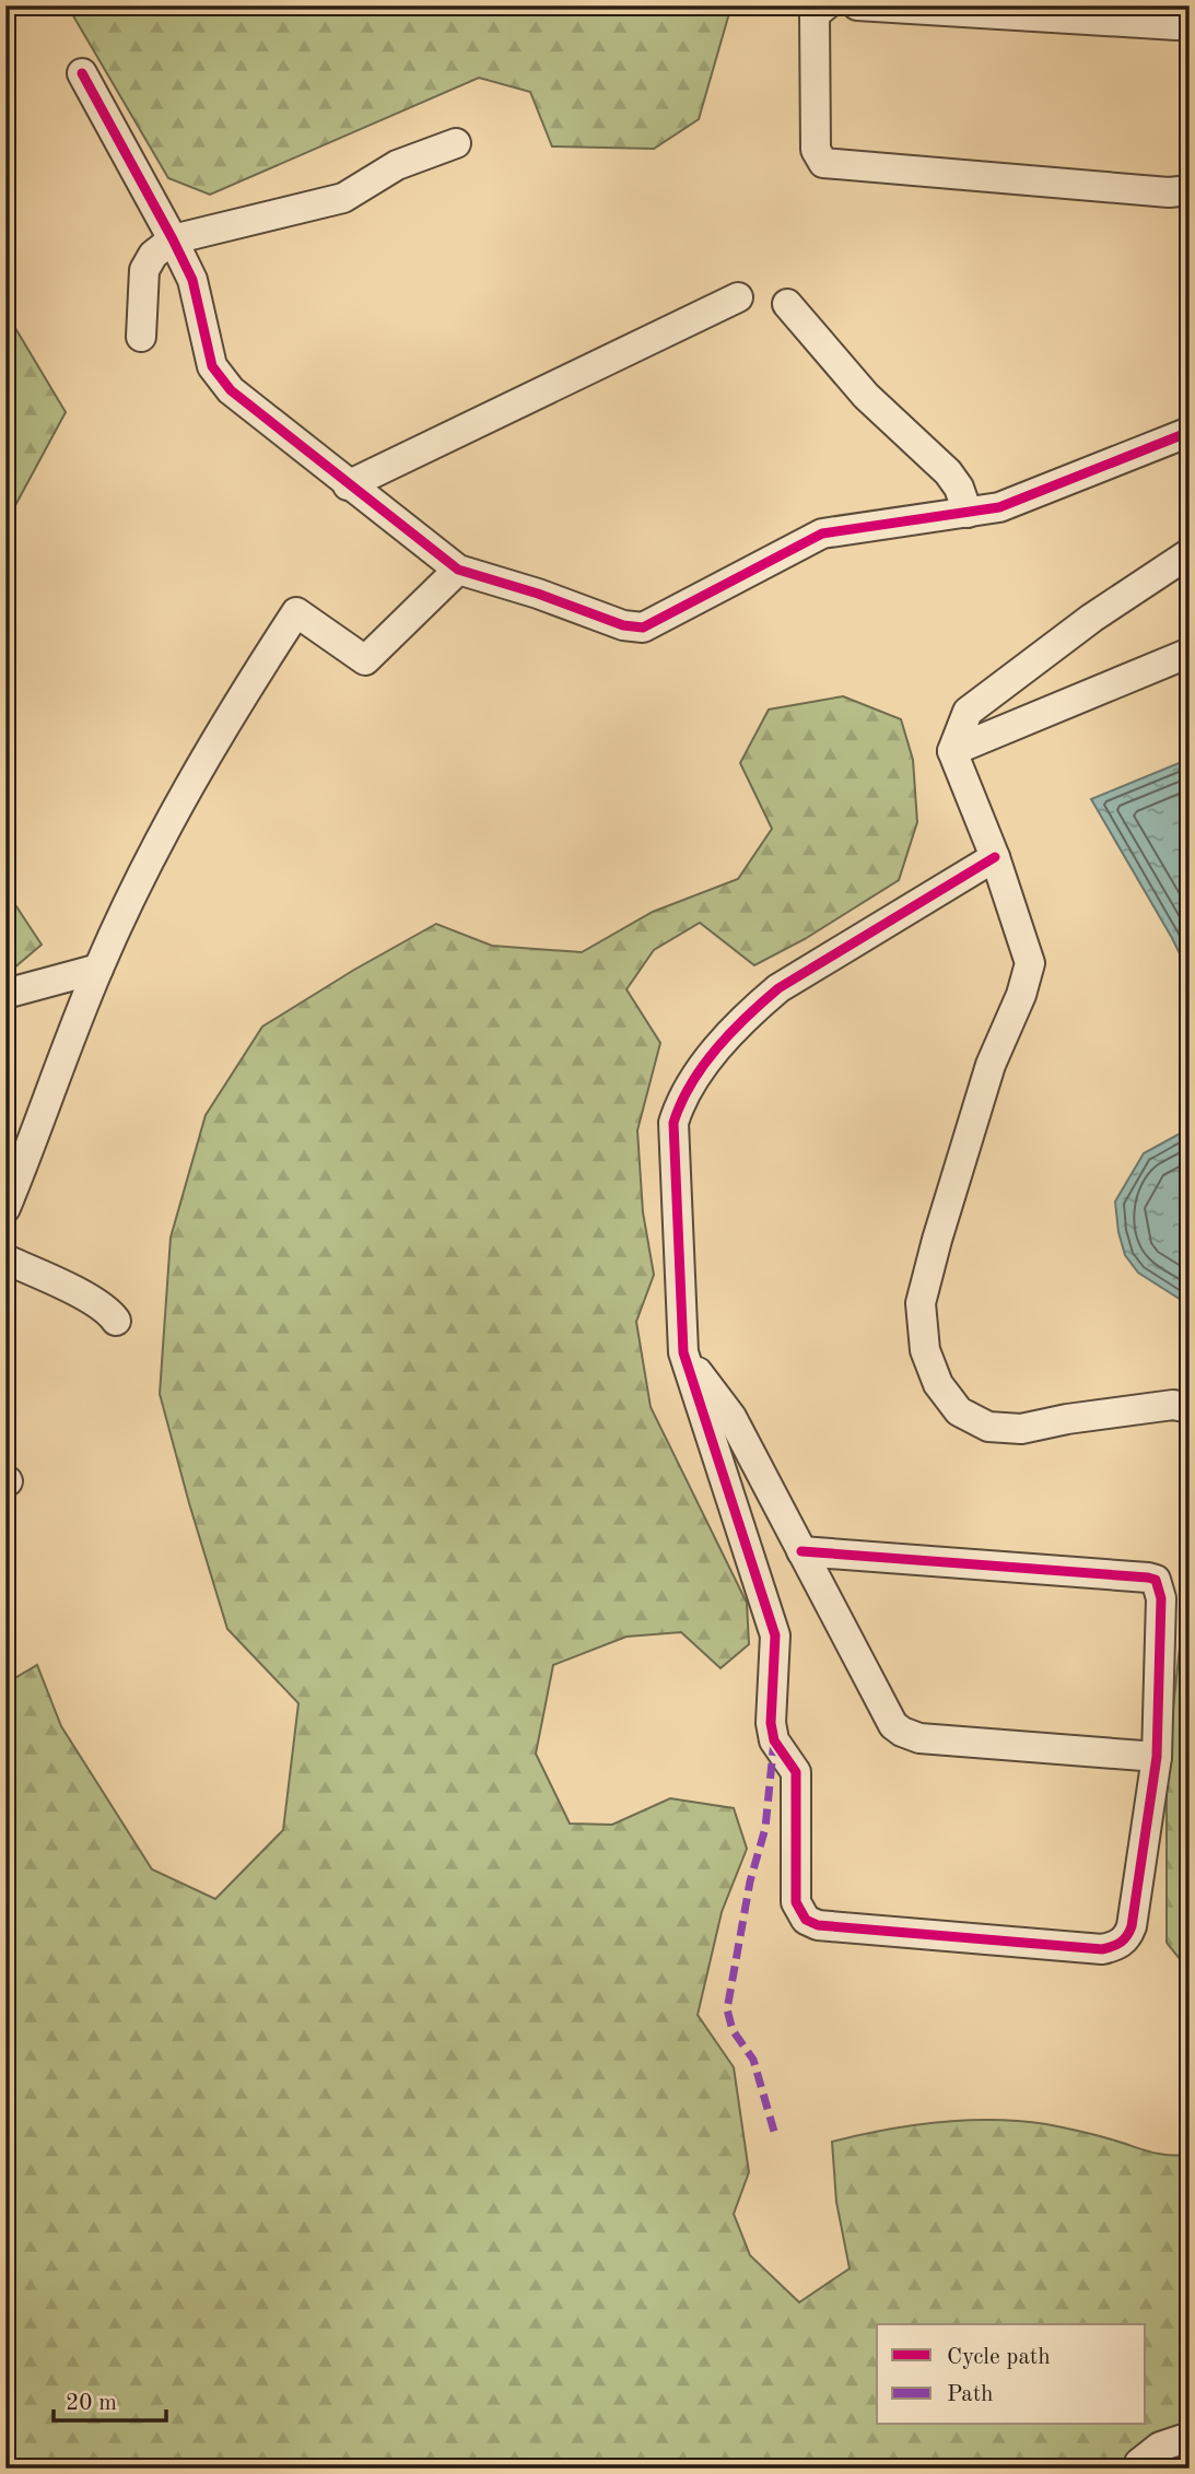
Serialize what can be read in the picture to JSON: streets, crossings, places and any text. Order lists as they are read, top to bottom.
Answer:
{
  "legend": ["Cycle path", "Path"],
  "scale_bar": "20 m"
}
